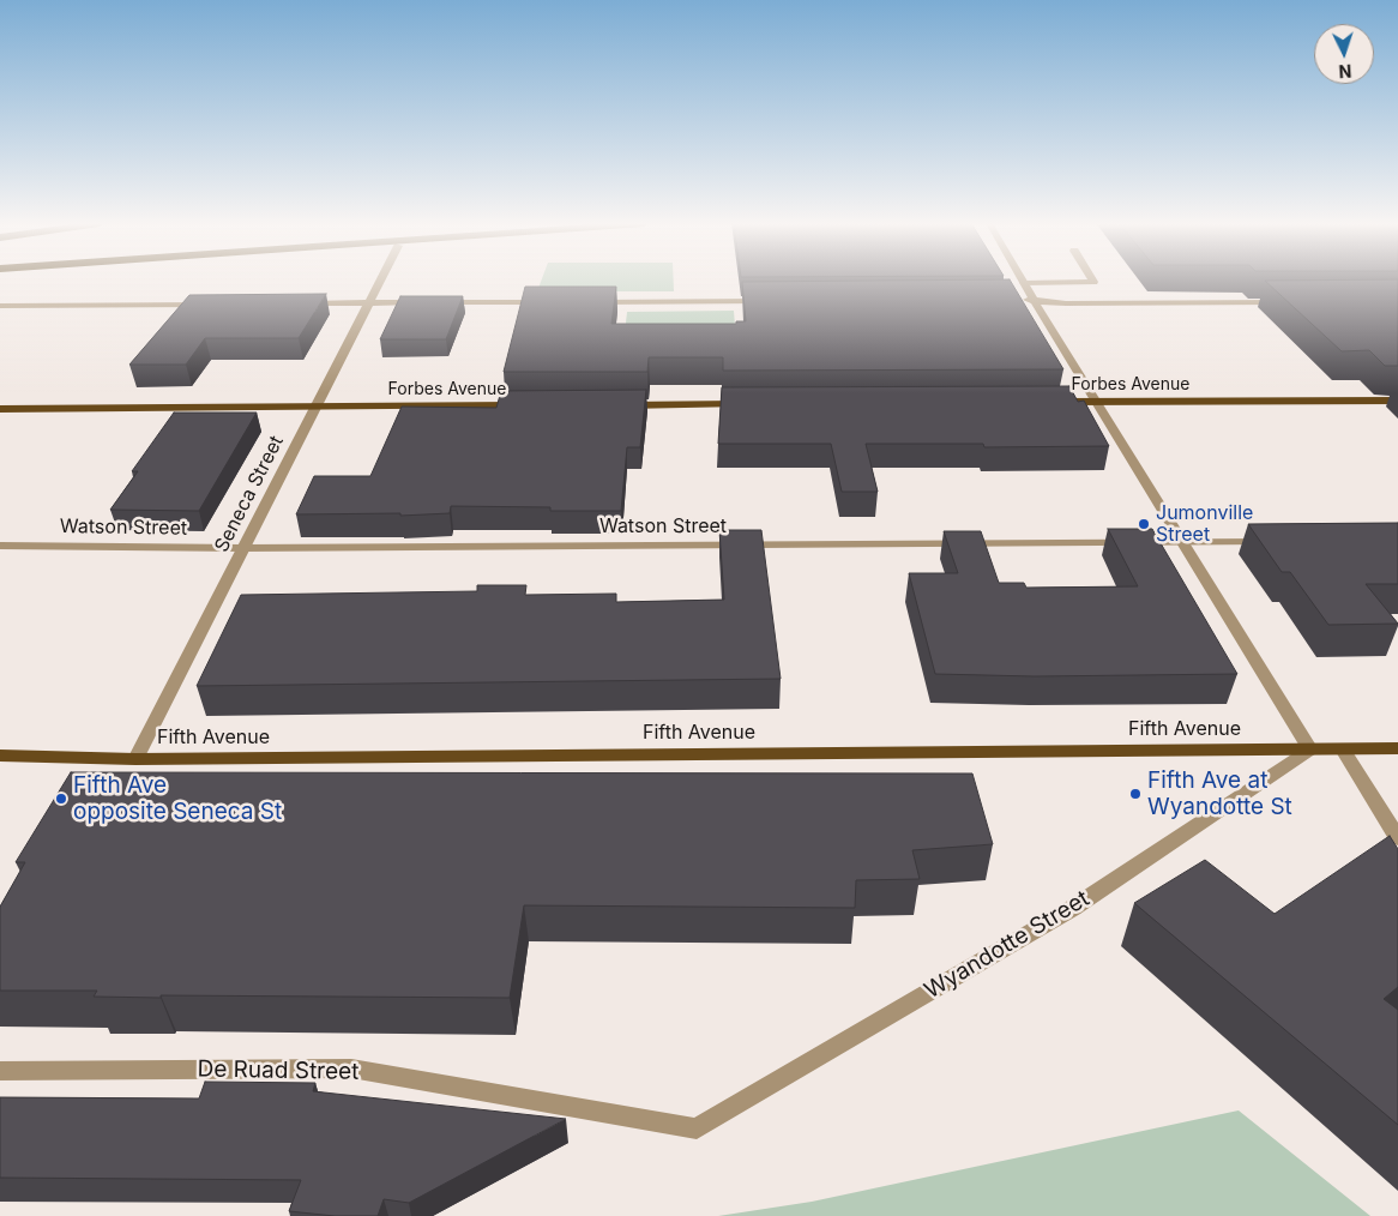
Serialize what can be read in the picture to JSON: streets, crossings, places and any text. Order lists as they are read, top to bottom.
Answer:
{
  "streets": {
    "main road": ["Forbes Avenue", "Fifth Avenue"],
    "street": [
      "Seneca Street",
      "Watson Street",
      "Wyandotte Street",
      "De Ruad Street"
    ]
  },
  "crossings": [
    ["Forbes Avenue", "Seneca Street"],
    ["Seneca Street", "Watson Street"],
    ["Seneca Street", "Fifth Avenue"],
    ["Fifth Avenue", "Wyandotte Street"],
    ["Wyandotte Street", "De Ruad Street"]
  ],
  "places": ["Jumonville Street", "Fifth Ave at Wyandotte St", "Fifth Ave opposite Seneca St"],
  "north": "bottom"
}
